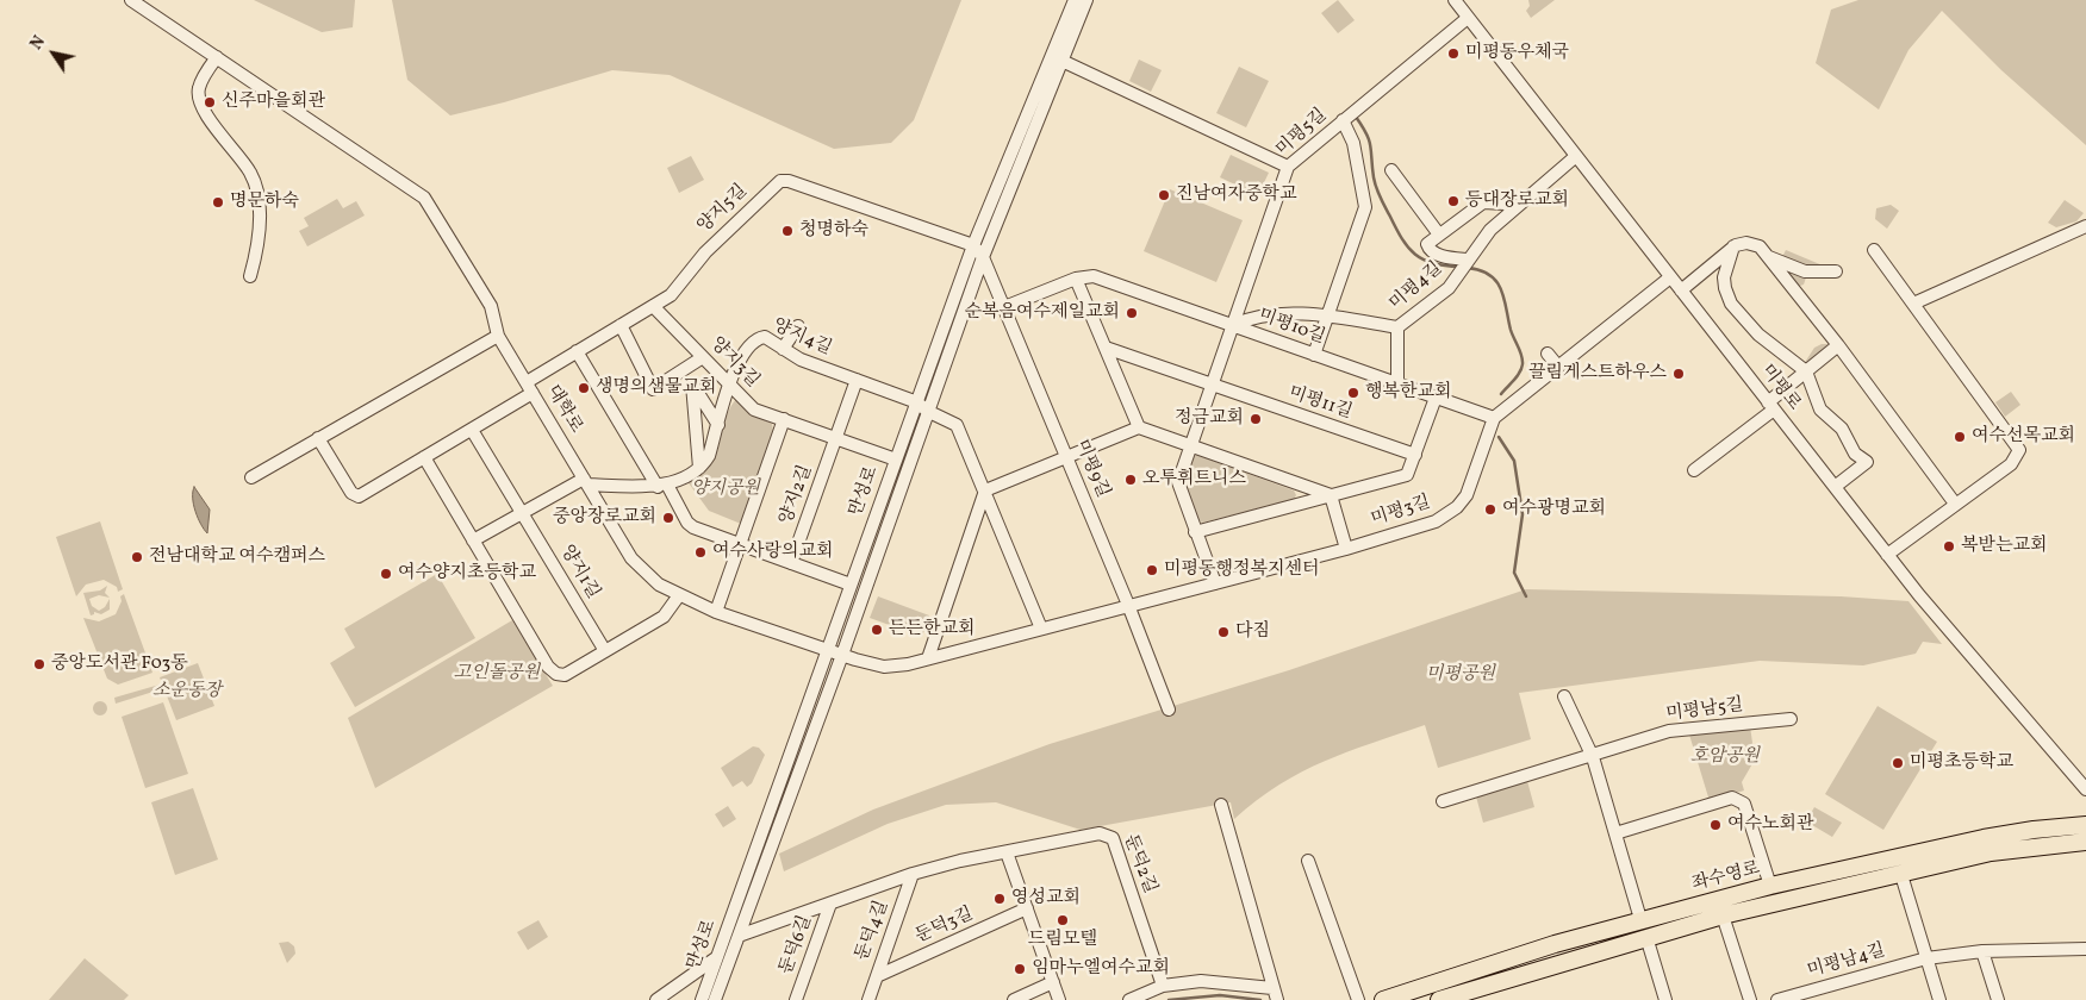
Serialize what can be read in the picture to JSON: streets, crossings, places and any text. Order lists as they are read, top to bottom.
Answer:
{
  "streets": {
    "main road": ["좌수영로"],
    "street": [
      "미평5길",
      "양지5길",
      "미평4길",
      "미평10길",
      "양지4길",
      "양지3길",
      "미평로",
      "미평11길",
      "대학로",
      "미평9길",
      "만성로",
      "양지2길",
      "미평3길",
      "양지1길",
      "미평남5길",
      "둔덕2길",
      "둔덕3길",
      "둔덕4길",
      "둔덕6길",
      "미평남4길"
    ]
  },
  "crossings": [
    ["미평5길", "미평4길"],
    ["미평5길", "미평10길"],
    ["미평5길", "미평로"],
    ["미평5길", "미평11길"],
    ["미평5길", "미평3길"],
    ["양지5길", "양지3길"],
    ["양지5길", "대학로"],
    ["양지5길", "미평9길"],
    ["양지5길", "만성로"],
    ["미평4길", "미평10길"],
    ["미평4길", "미평로"],
    ["미평10길", "미평9길"],
    ["미평10길", "미평3길"],
    ["양지4길", "양지3길"],
    ["양지4길", "만성로"],
    ["양지3길", "만성로"],
    ["양지3길", "양지2길"],
    ["대학로", "만성로"],
    ["대학로", "양지2길"],
    ["대학로", "미평3길"],
    ["미평9길", "만성로"],
    ["미평9길", "미평3길"],
    ["만성로", "미평3길"],
    ["만성로", "둔덕2길"],
    ["둔덕2길", "둔덕4길"],
    ["둔덕2길", "둔덕6길"],
    ["둔덕3길", "둔덕4길"]
  ],
  "parks": [
    "양지공원",
    "고인돌공원",
    "미평공원",
    "소운동장",
    "호암공원"
  ],
  "places": [
    "미평동우체국",
    "신주마을회관",
    "진남여자중학교",
    "등대장로교회",
    "명문하숙",
    "청명하숙",
    "순복음여수제일교회",
    "끌림게스트하우스",
    "생명의샘물교회",
    "행복한교회",
    "정금교회",
    "여수선목교회",
    "오투휘트니스",
    "여수광명교회",
    "중앙장로교회",
    "복받는교회",
    "여수사랑의교회",
    "전남대학교 여수캠퍼스",
    "미평동행정복지센터",
    "여수양지초등학교",
    "든든한교회",
    "다짐",
    "중앙도서관 F03동",
    "미평초등학교",
    "여수노회관",
    "영성교회",
    "드림모텔",
    "임마누엘여수교회"
  ],
  "north": "top left"
}
